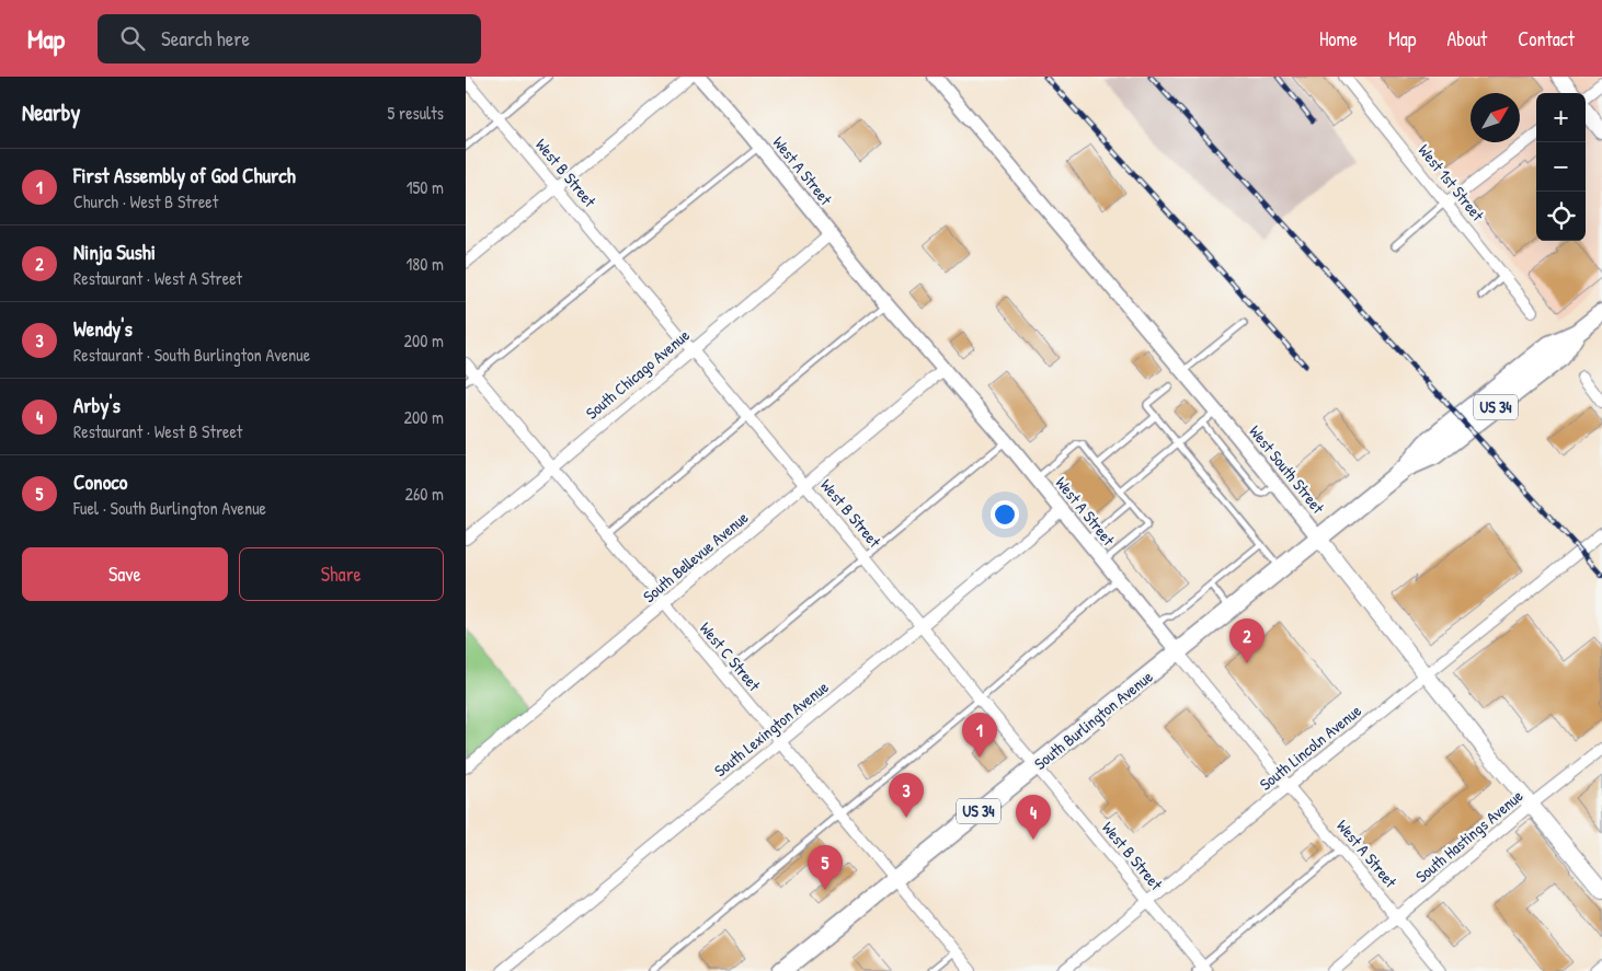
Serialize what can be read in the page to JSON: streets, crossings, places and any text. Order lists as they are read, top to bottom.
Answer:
{
  "streets": {
    "highway": ["US 34", "South Burlington Avenue"],
    "main road": ["West South Street"],
    "street": [
      "West A Street",
      "West B Street",
      "West 1st Street",
      "South Chicago Avenue",
      "South Bellevue Avenue",
      "West C Street",
      "South Lexington Avenue",
      "South Lincoln Avenue",
      "South Hastings Avenue"
    ]
  },
  "crossings": [
    ["West A Street", "South Chicago Avenue"],
    ["West A Street", "South Bellevue Avenue"],
    ["West A Street", "South Burlington Avenue"],
    ["West A Street", "South Lexington Avenue"],
    ["West A Street", "South Lincoln Avenue"],
    ["West A Street", "South Hastings Avenue"],
    ["West B Street", "South Chicago Avenue"],
    ["West B Street", "South Bellevue Avenue"],
    ["West B Street", "South Burlington Avenue"],
    ["West B Street", "South Lexington Avenue"],
    ["West B Street", "South Lincoln Avenue"],
    ["South Chicago Avenue", "West C Street"],
    ["West South Street", "South Burlington Avenue"],
    ["West South Street", "South Lincoln Avenue"],
    ["West South Street", "South Hastings Avenue"],
    ["South Bellevue Avenue", "West C Street"],
    ["West C Street", "South Burlington Avenue"],
    ["West C Street", "South Lexington Avenue"]
  ],
  "north": "top right",
  "page": {
    "header": "Map",
    "search": "Search here",
    "nav": [
      "Home",
      "Map",
      "About",
      "Contact"
    ],
    "heading": ["Nearby", "5 results"],
    "map_buttons": ["+", "−"],
    "list": [
      {
        "mark": "1",
        "name": "First Assembly of God Church",
        "note": "Church · West B Street",
        "value": "150 m"
      },
      {
        "mark": "2",
        "name": "Ninja Sushi",
        "note": "Restaurant · West A Street",
        "value": "180 m"
      },
      {
        "mark": "3",
        "name": "Wendy's",
        "note": "Restaurant · South Burlington Avenue",
        "value": "200 m"
      },
      {
        "mark": "4",
        "name": "Arby's",
        "note": "Restaurant · West B Street",
        "value": "200 m"
      },
      {
        "mark": "5",
        "name": "Conoco",
        "note": "Fuel · South Burlington Avenue",
        "value": "260 m"
      }
    ],
    "buttons": ["Save", "Share"],
    "pins": [
      "2",
      "1",
      "3",
      "4",
      "5"
    ]
  }
}
